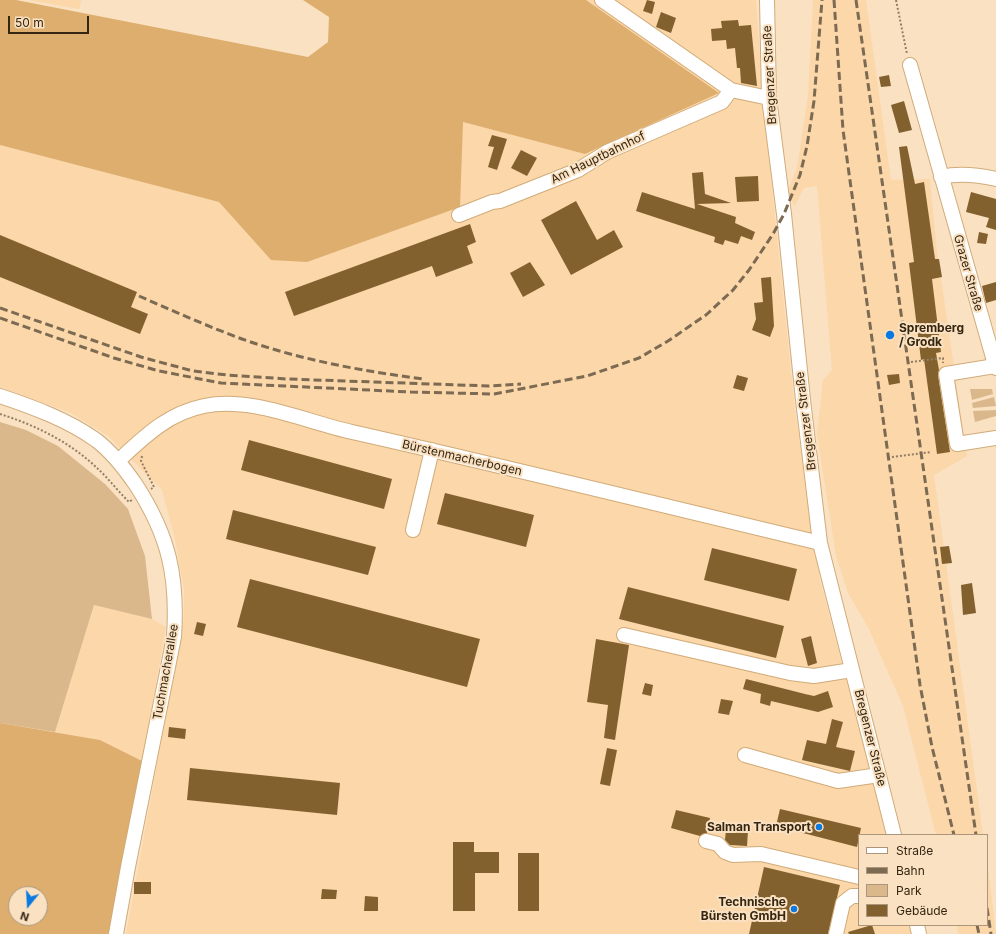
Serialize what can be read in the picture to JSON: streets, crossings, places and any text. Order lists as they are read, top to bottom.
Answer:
{
  "streets": {
    "street": [
      "Bregenzer Straße",
      "Am Hauptbahnhof",
      "Grazer Straße",
      "Bürstenmacherbogen",
      "Tuchmacherallee"
    ]
  },
  "crossings": [
    ["Bregenzer Straße", "Bürstenmacherbogen"],
    ["Bürstenmacherbogen", "Tuchmacherallee"]
  ],
  "places": ["Spremberg / Grodk", "Salman Transport", "Technische Bürsten GmbH"],
  "legend": [
    "Straße",
    "Bahn",
    "Park",
    "Gebäude"
  ],
  "scale_bar": "50 m",
  "north": "bottom"
}
